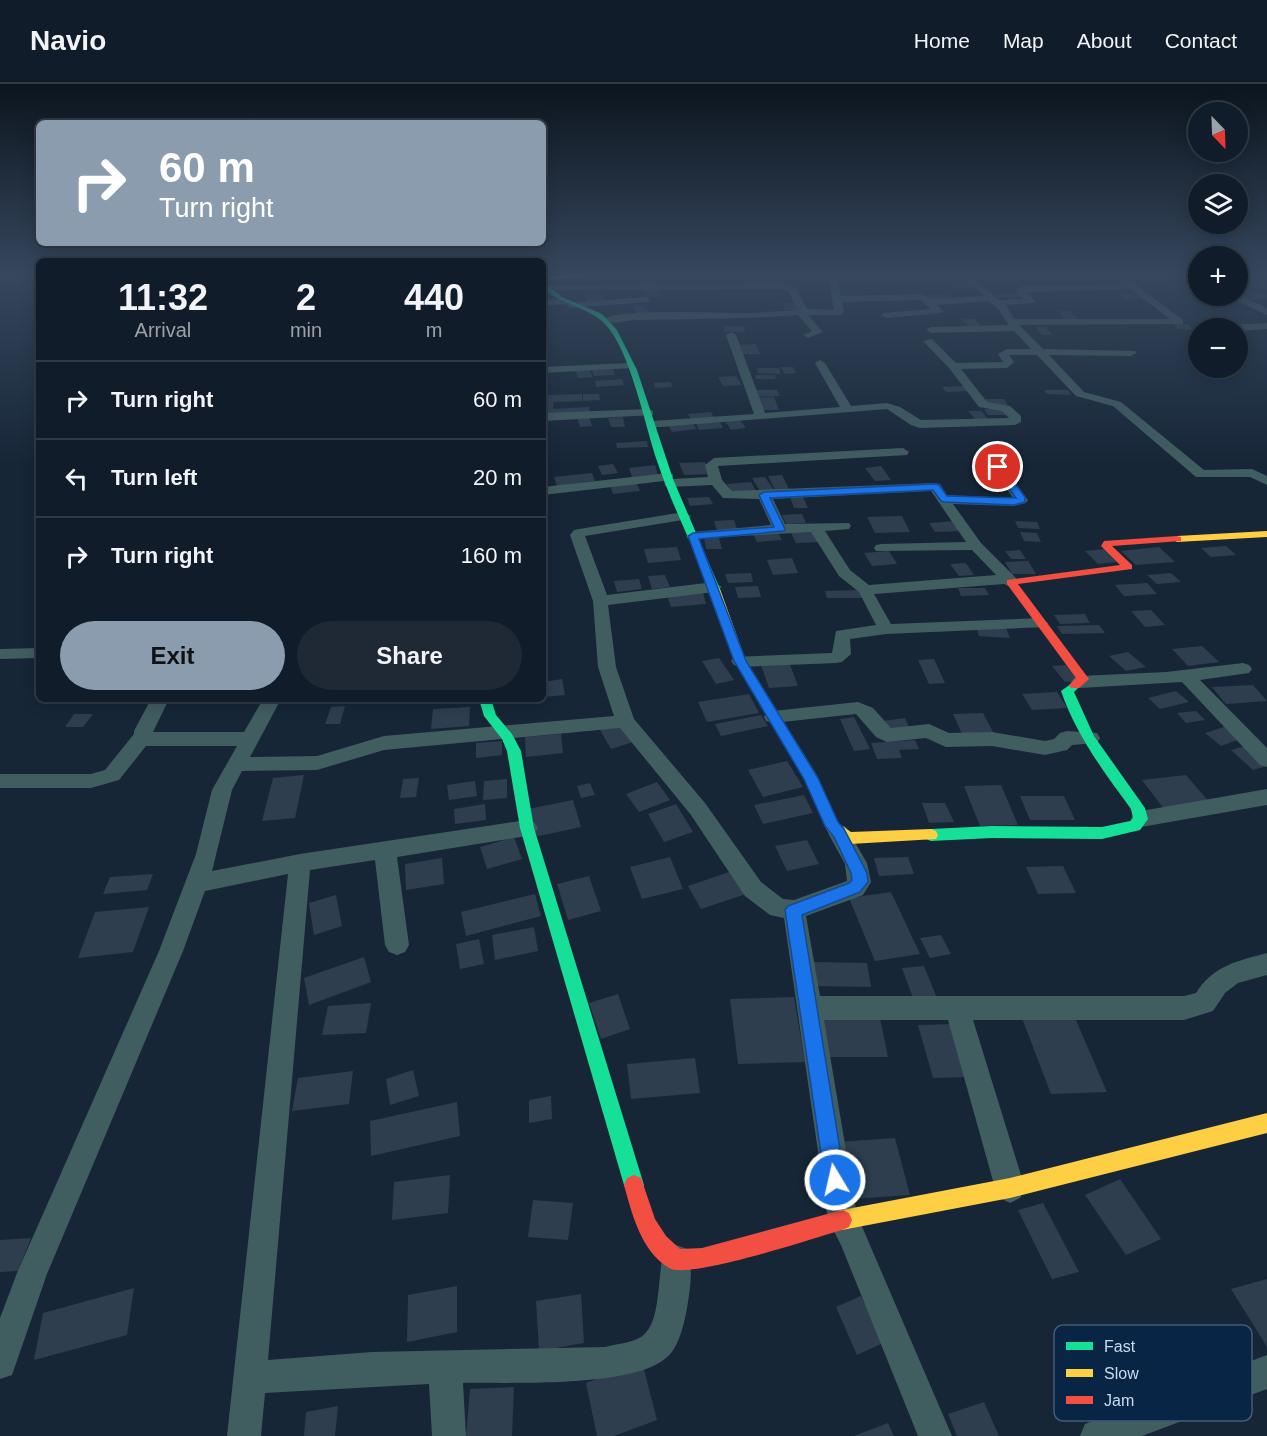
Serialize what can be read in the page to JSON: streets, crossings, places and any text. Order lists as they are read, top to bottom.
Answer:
{
  "legend": ["Fast", "Slow", "Jam"],
  "north": "bottom right",
  "page": {
    "header": "Navio",
    "nav": [
      "Home",
      "Map",
      "About",
      "Contact"
    ],
    "map_buttons": ["+", "−"],
    "turn": ["60 m", "Turn right"],
    "eta": [
      "11:32",
      "Arrival",
      "2",
      "min",
      "440",
      "m"
    ],
    "list": [
      {
        "name": "Turn right",
        "value": "60 m"
      },
      {
        "name": "Turn left",
        "value": "20 m"
      },
      {
        "name": "Turn right",
        "value": "160 m"
      }
    ],
    "buttons": ["Exit", "Share"]
  }
}
